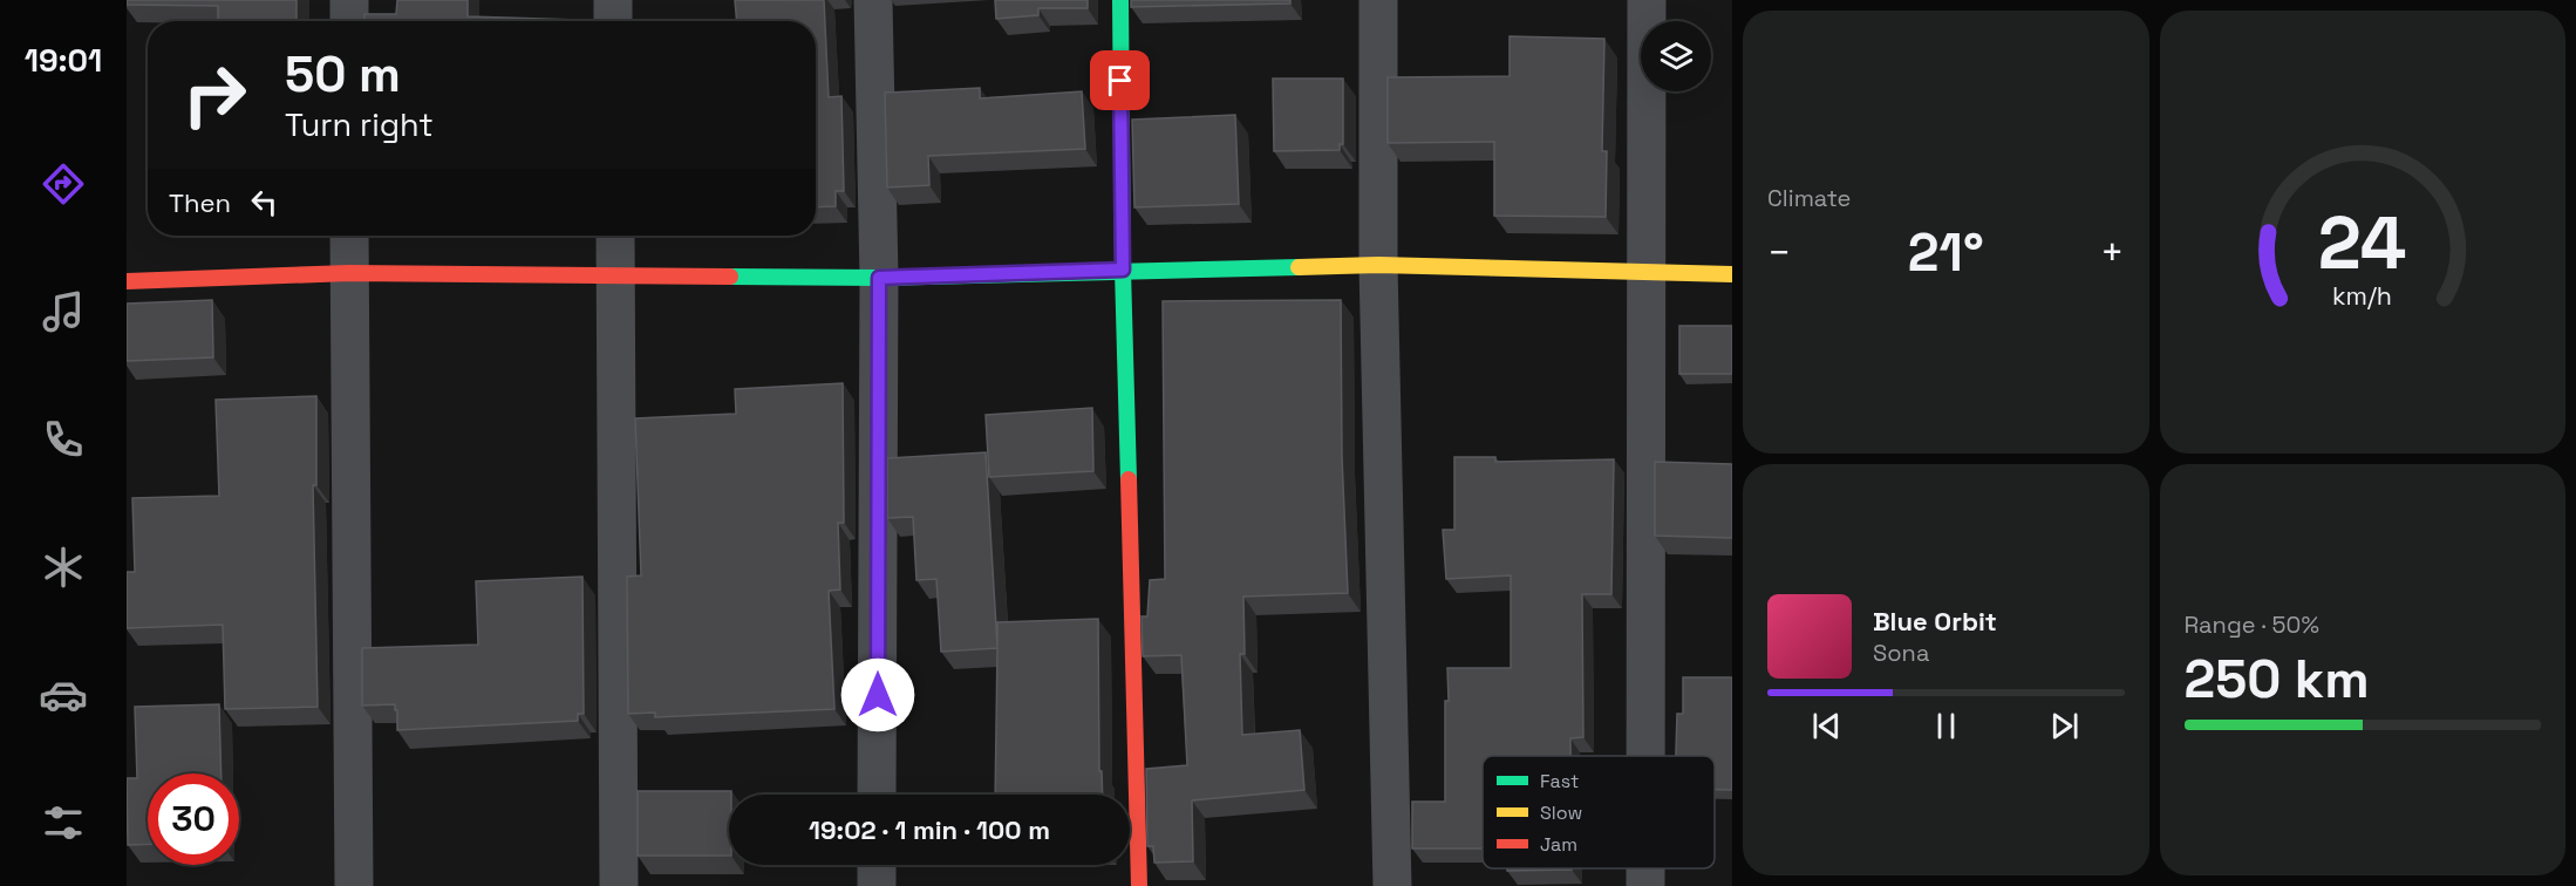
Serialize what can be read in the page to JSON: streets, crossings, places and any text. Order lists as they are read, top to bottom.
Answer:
{
  "legend": ["Fast", "Slow", "Jam"],
  "page": {
    "tabs": "19:01",
    "tile": [
      "Climate",
      ["Range · 50%", "250 km"]
    ],
    "turn": ["50 m", "Turn right"],
    "then": "Then",
    "heat": ["−", "21°", "+"],
    "song": ["Blue Orbit", "Sona"],
    "limit": "30",
    "trip": "19:02 · 1 min · 100 m",
    "gauge": ["24", "km/h"]
  }
}
